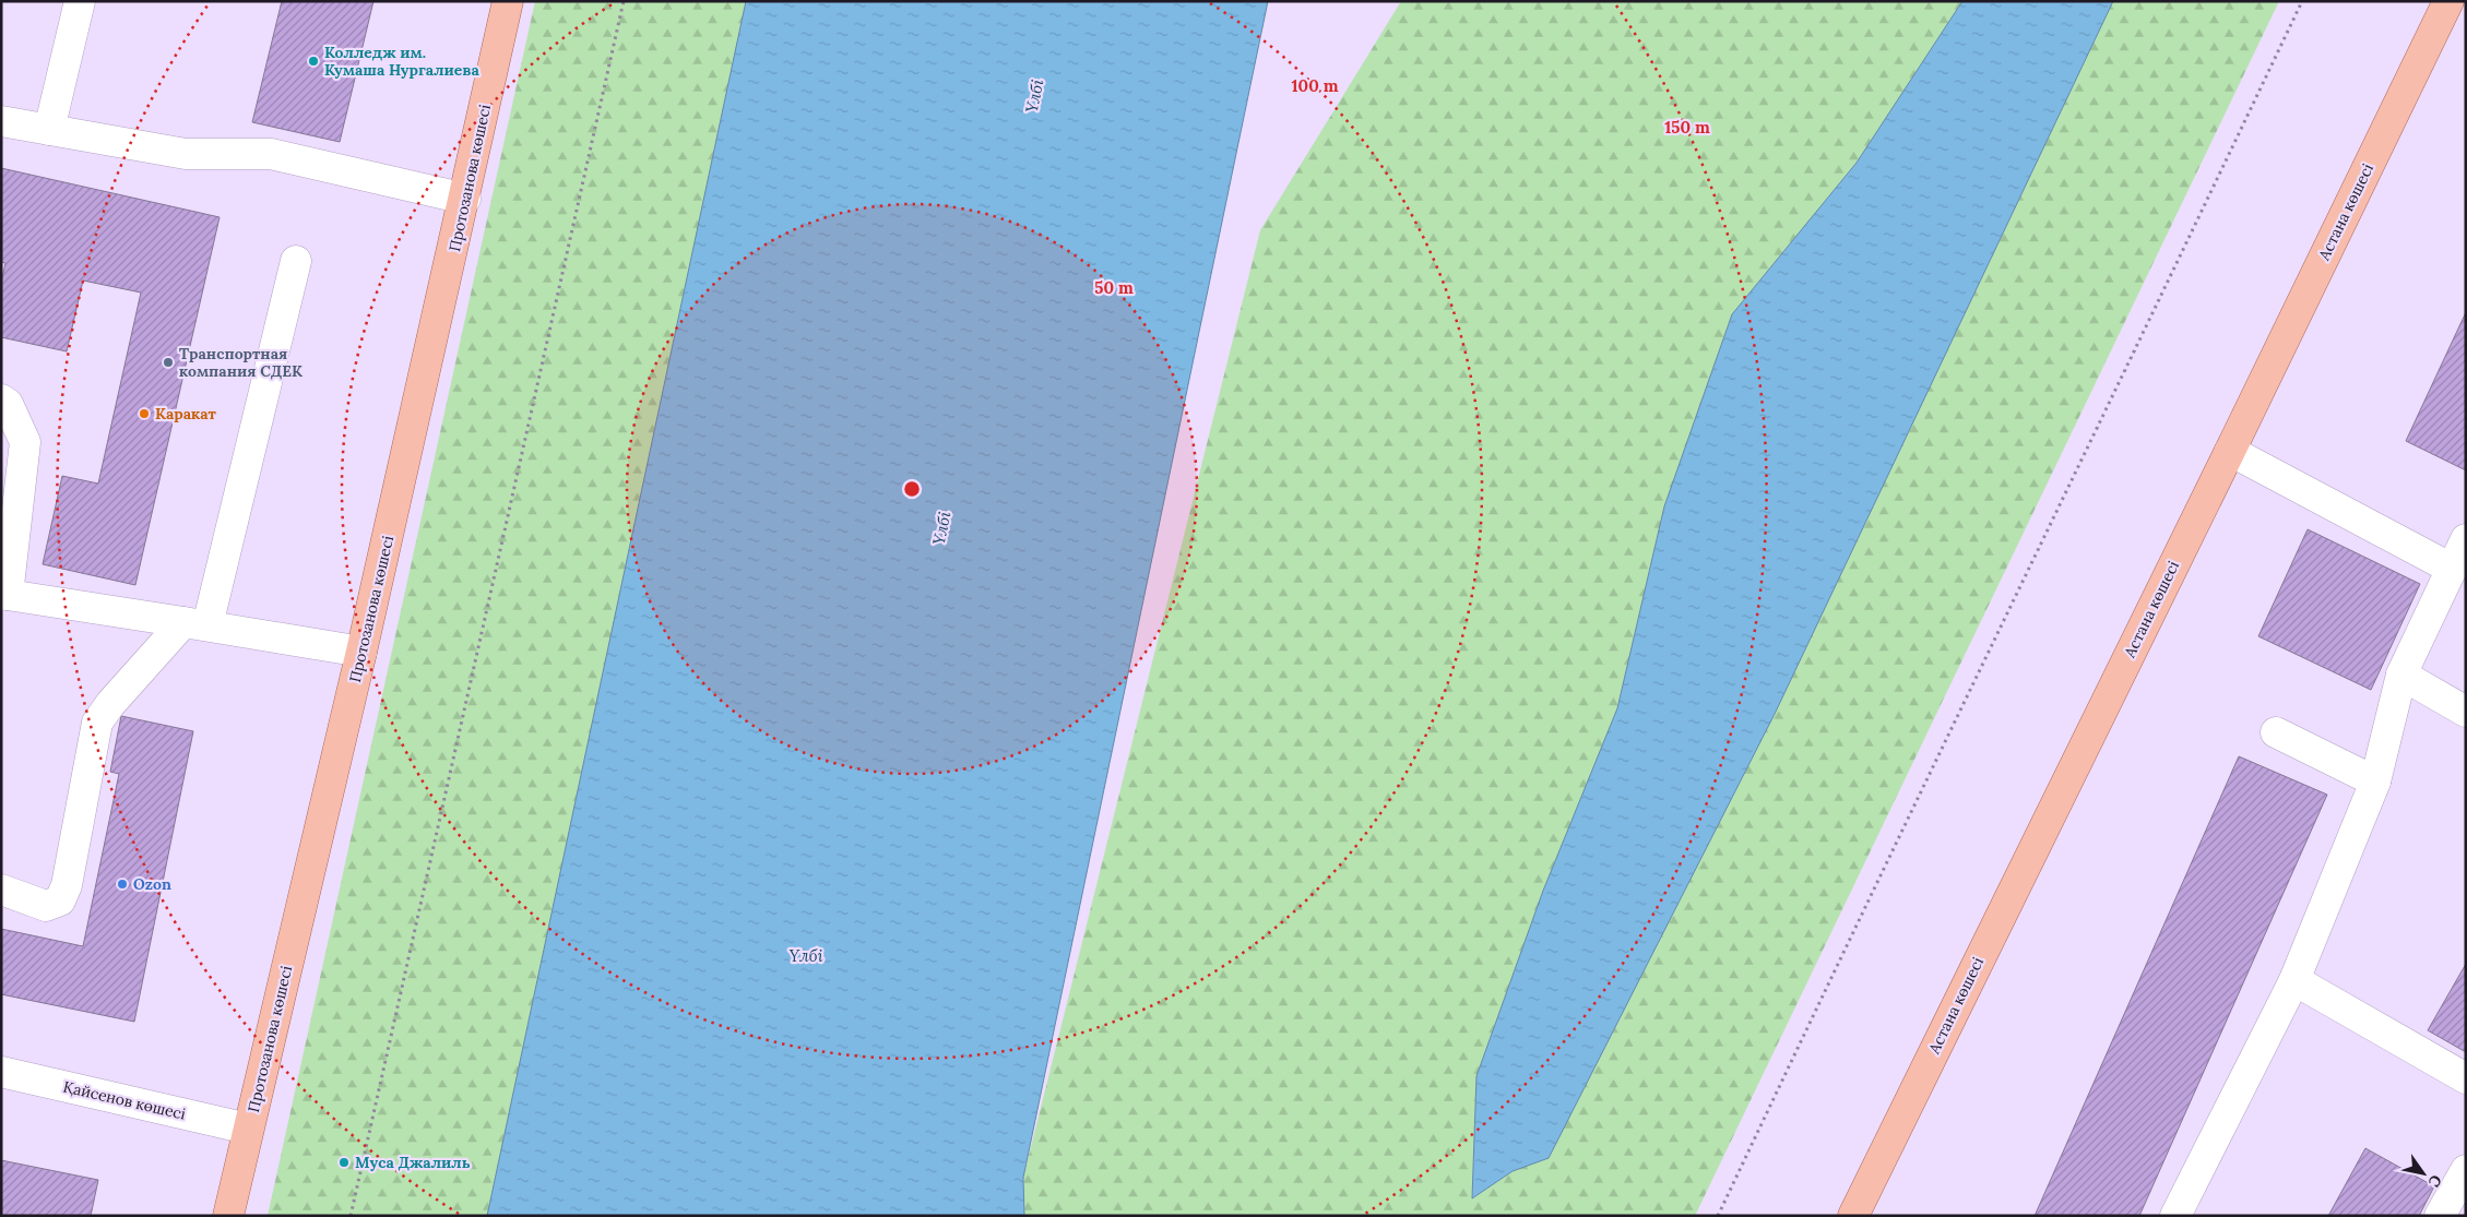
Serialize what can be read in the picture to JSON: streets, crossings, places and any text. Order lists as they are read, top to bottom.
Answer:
{
  "streets": {
    "main road": ["Протозанова көшесі", "Астана көшесі"],
    "street": ["Қайсенов көшесі"]
  },
  "crossings": [
    ["Протозанова көшесі", "Қайсенов көшесі"]
  ],
  "water": ["Үлбі"],
  "places": [
    "Колледж им. Кумаша Нургалиева",
    "Транспортная компания СДЕК",
    "Каракат",
    "Ozon",
    "Муса Джалиль"
  ],
  "north": "bottom right",
  "rings": ["100 m", "150 m", "50 m"]
}
